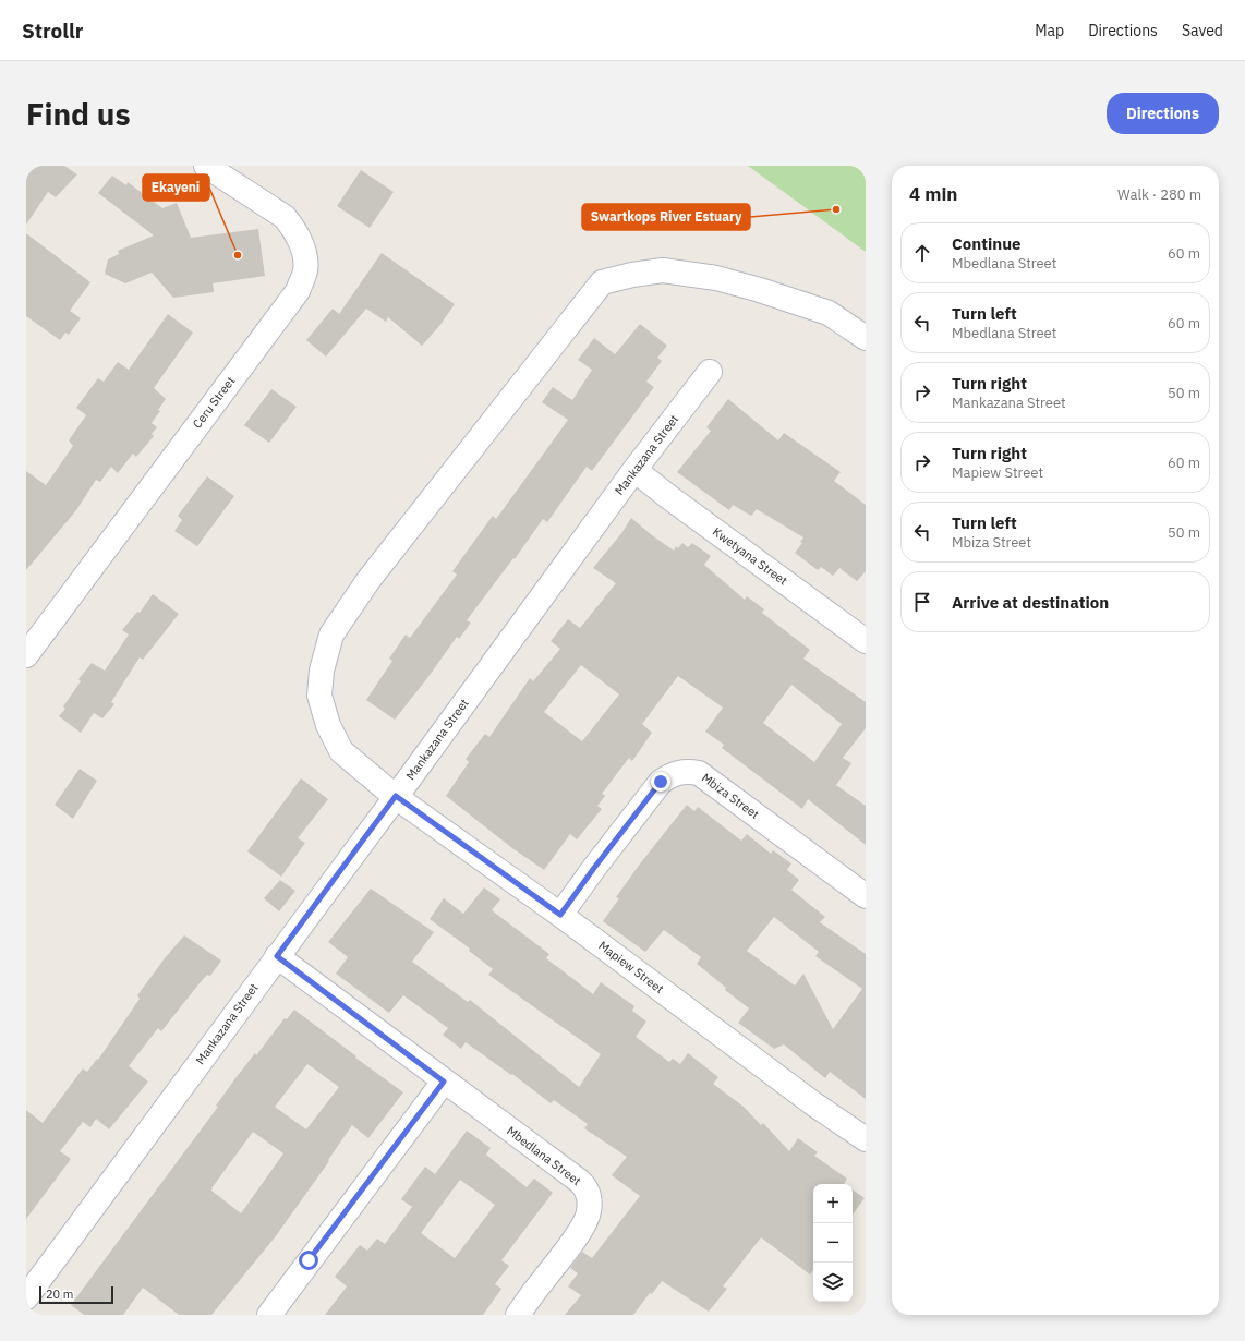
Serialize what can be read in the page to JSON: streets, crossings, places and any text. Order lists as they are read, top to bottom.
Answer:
{
  "streets": {
    "street": [
      "Ceru Street",
      "Mankazana Street",
      "Kwetyana Street",
      "Mbiza Street",
      "Mapiew Street",
      "Mbedlana Street"
    ]
  },
  "crossings": [
    ["Mankazana Street", "Kwetyana Street"],
    ["Mankazana Street", "Mapiew Street"],
    ["Mankazana Street", "Mbedlana Street"],
    ["Mbiza Street", "Mapiew Street"]
  ],
  "places": ["Swartkops River Estuary", "Ekayeni"],
  "scale_bar": "20 m",
  "page": {
    "header": "Strollr",
    "nav": ["Map", "Directions", "Saved"],
    "buttons": "Directions",
    "title": "Find us",
    "heading": ["4 min", "Walk · 280 m"],
    "list": [
      ["Continue", "Mbedlana Street", "60 m"],
      ["Turn left", "Mbedlana Street", "60 m"],
      ["Turn right", "Mankazana Street", "50 m"],
      ["Turn right", "Mapiew Street", "60 m"],
      ["Turn left", "Mbiza Street", "50 m"],
      "Arrive at destination"
    ],
    "map_buttons": ["+", "−"],
    "scale": "20 m"
  }
}
